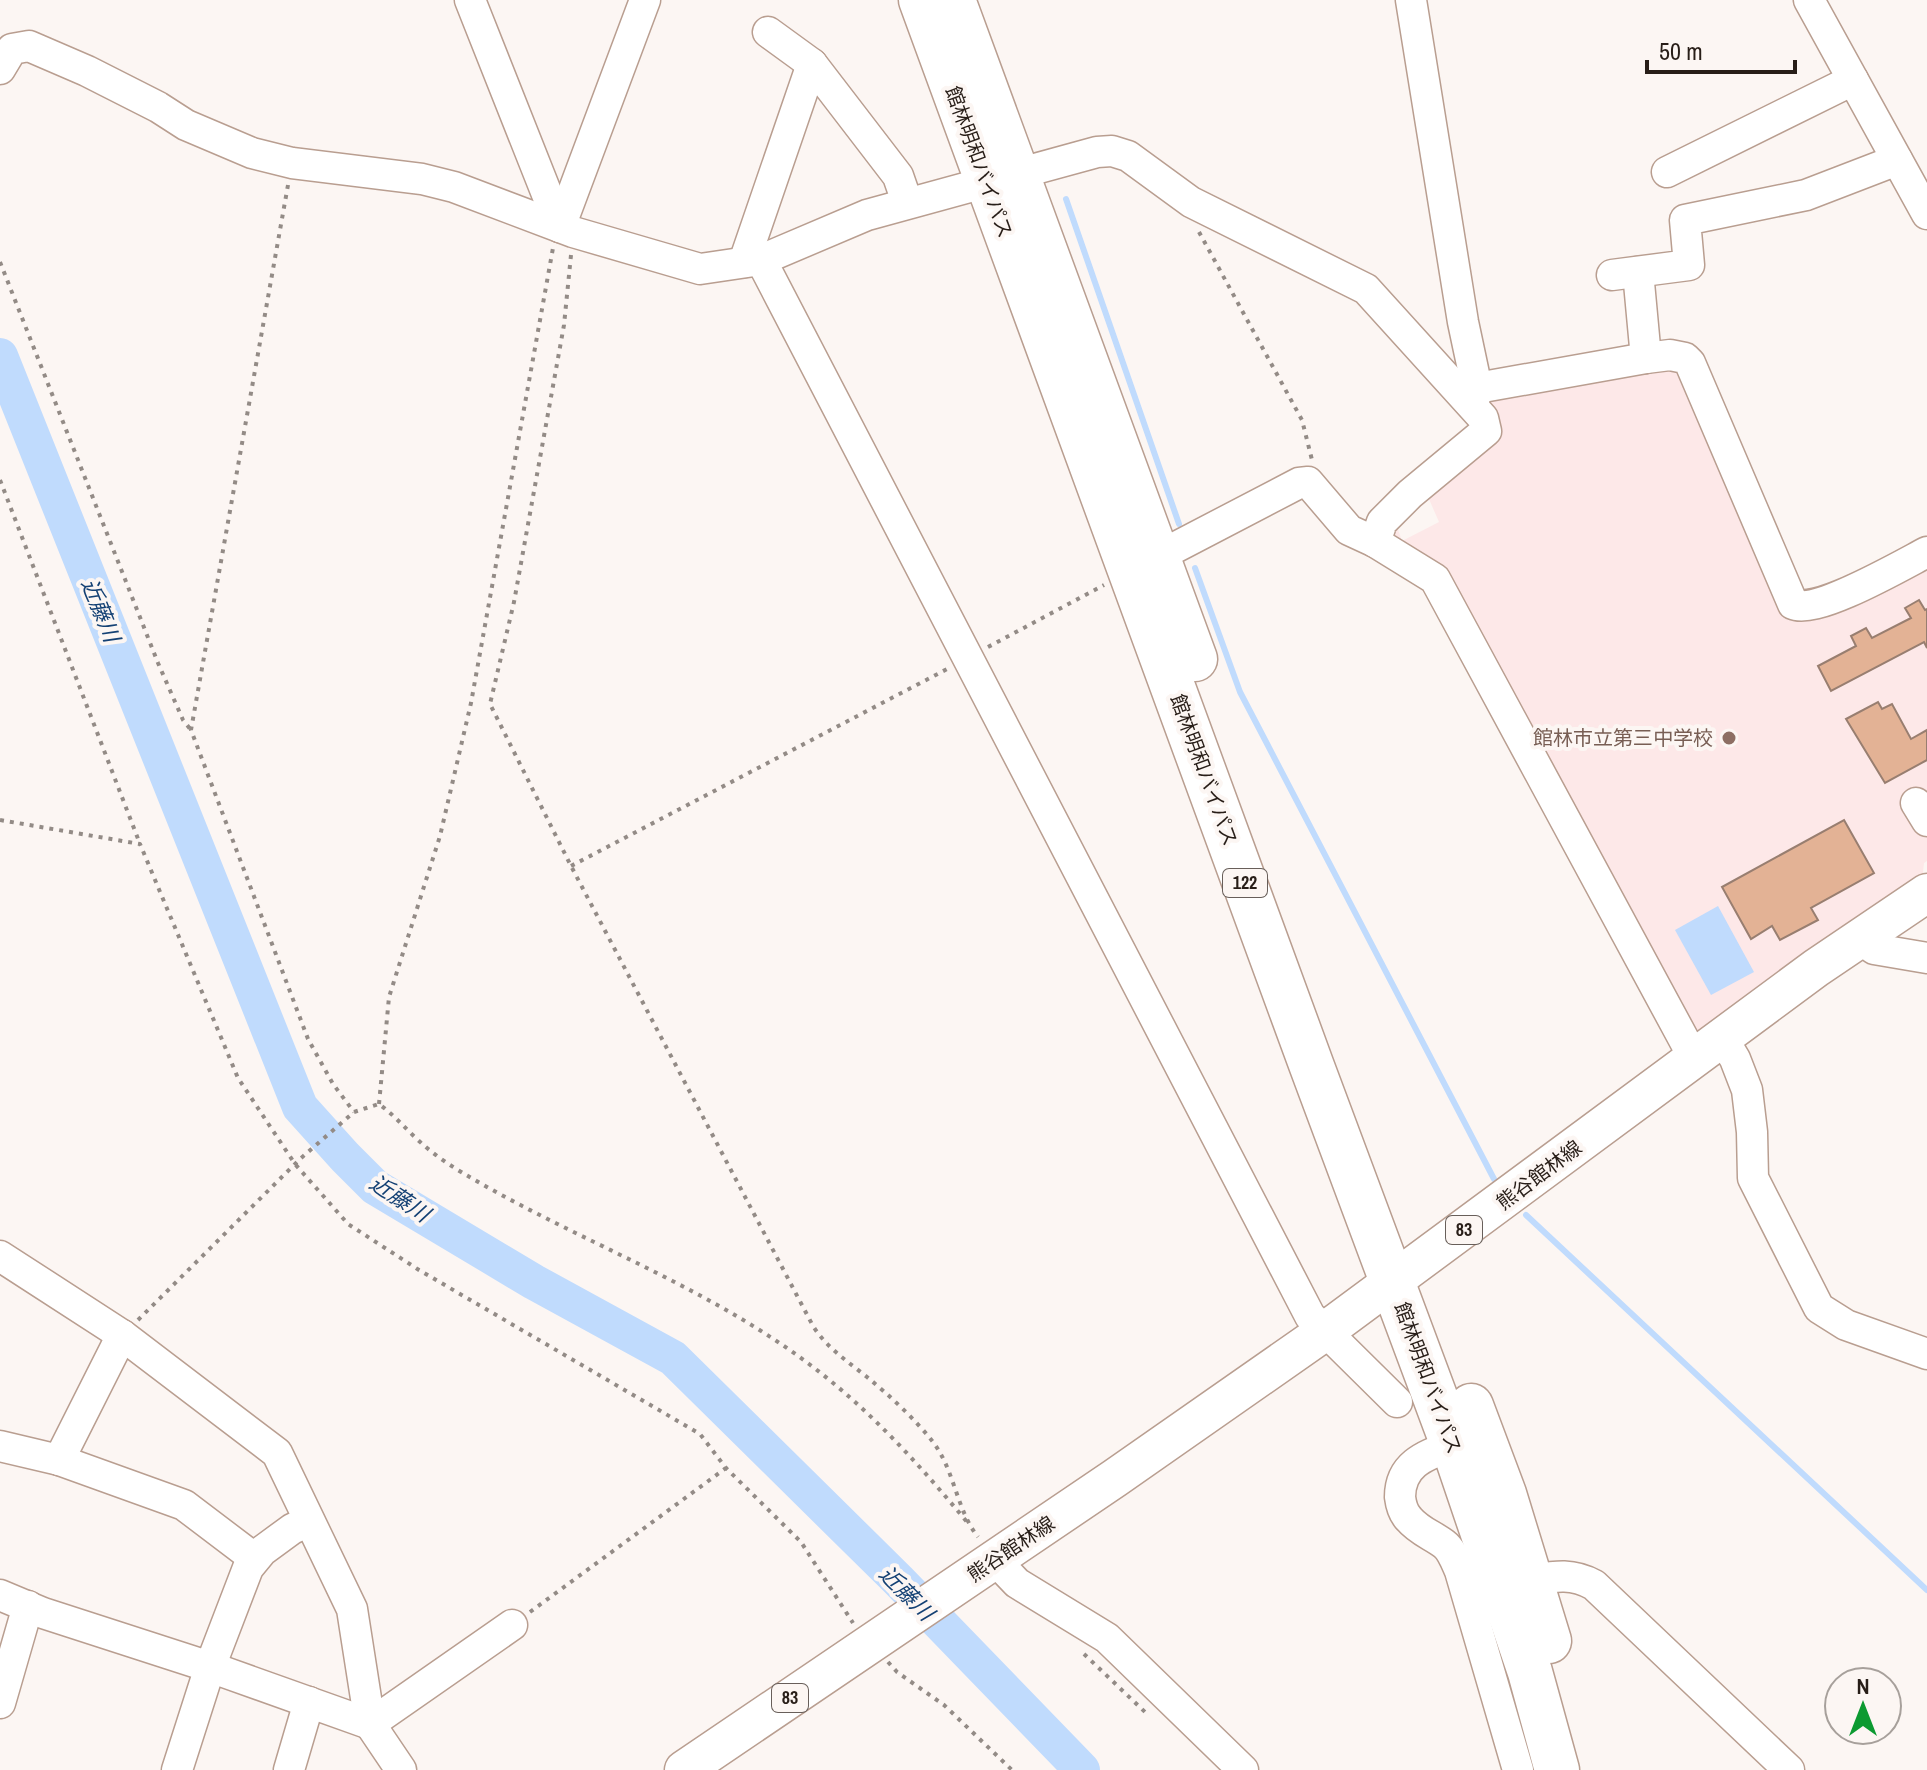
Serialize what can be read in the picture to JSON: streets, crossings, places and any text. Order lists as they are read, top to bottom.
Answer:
{
  "streets": {
    "highway": ["館林明和バイパス", "122"],
    "main road": ["熊谷館林線", "83"]
  },
  "crossings": [
    ["館林明和バイパス", "熊谷館林線"],
    ["熊谷館林線", "83"]
  ],
  "water": ["近藤川"],
  "places": ["館林市立第三中学校"],
  "scale_bar": "50 m",
  "north": "top"
}
